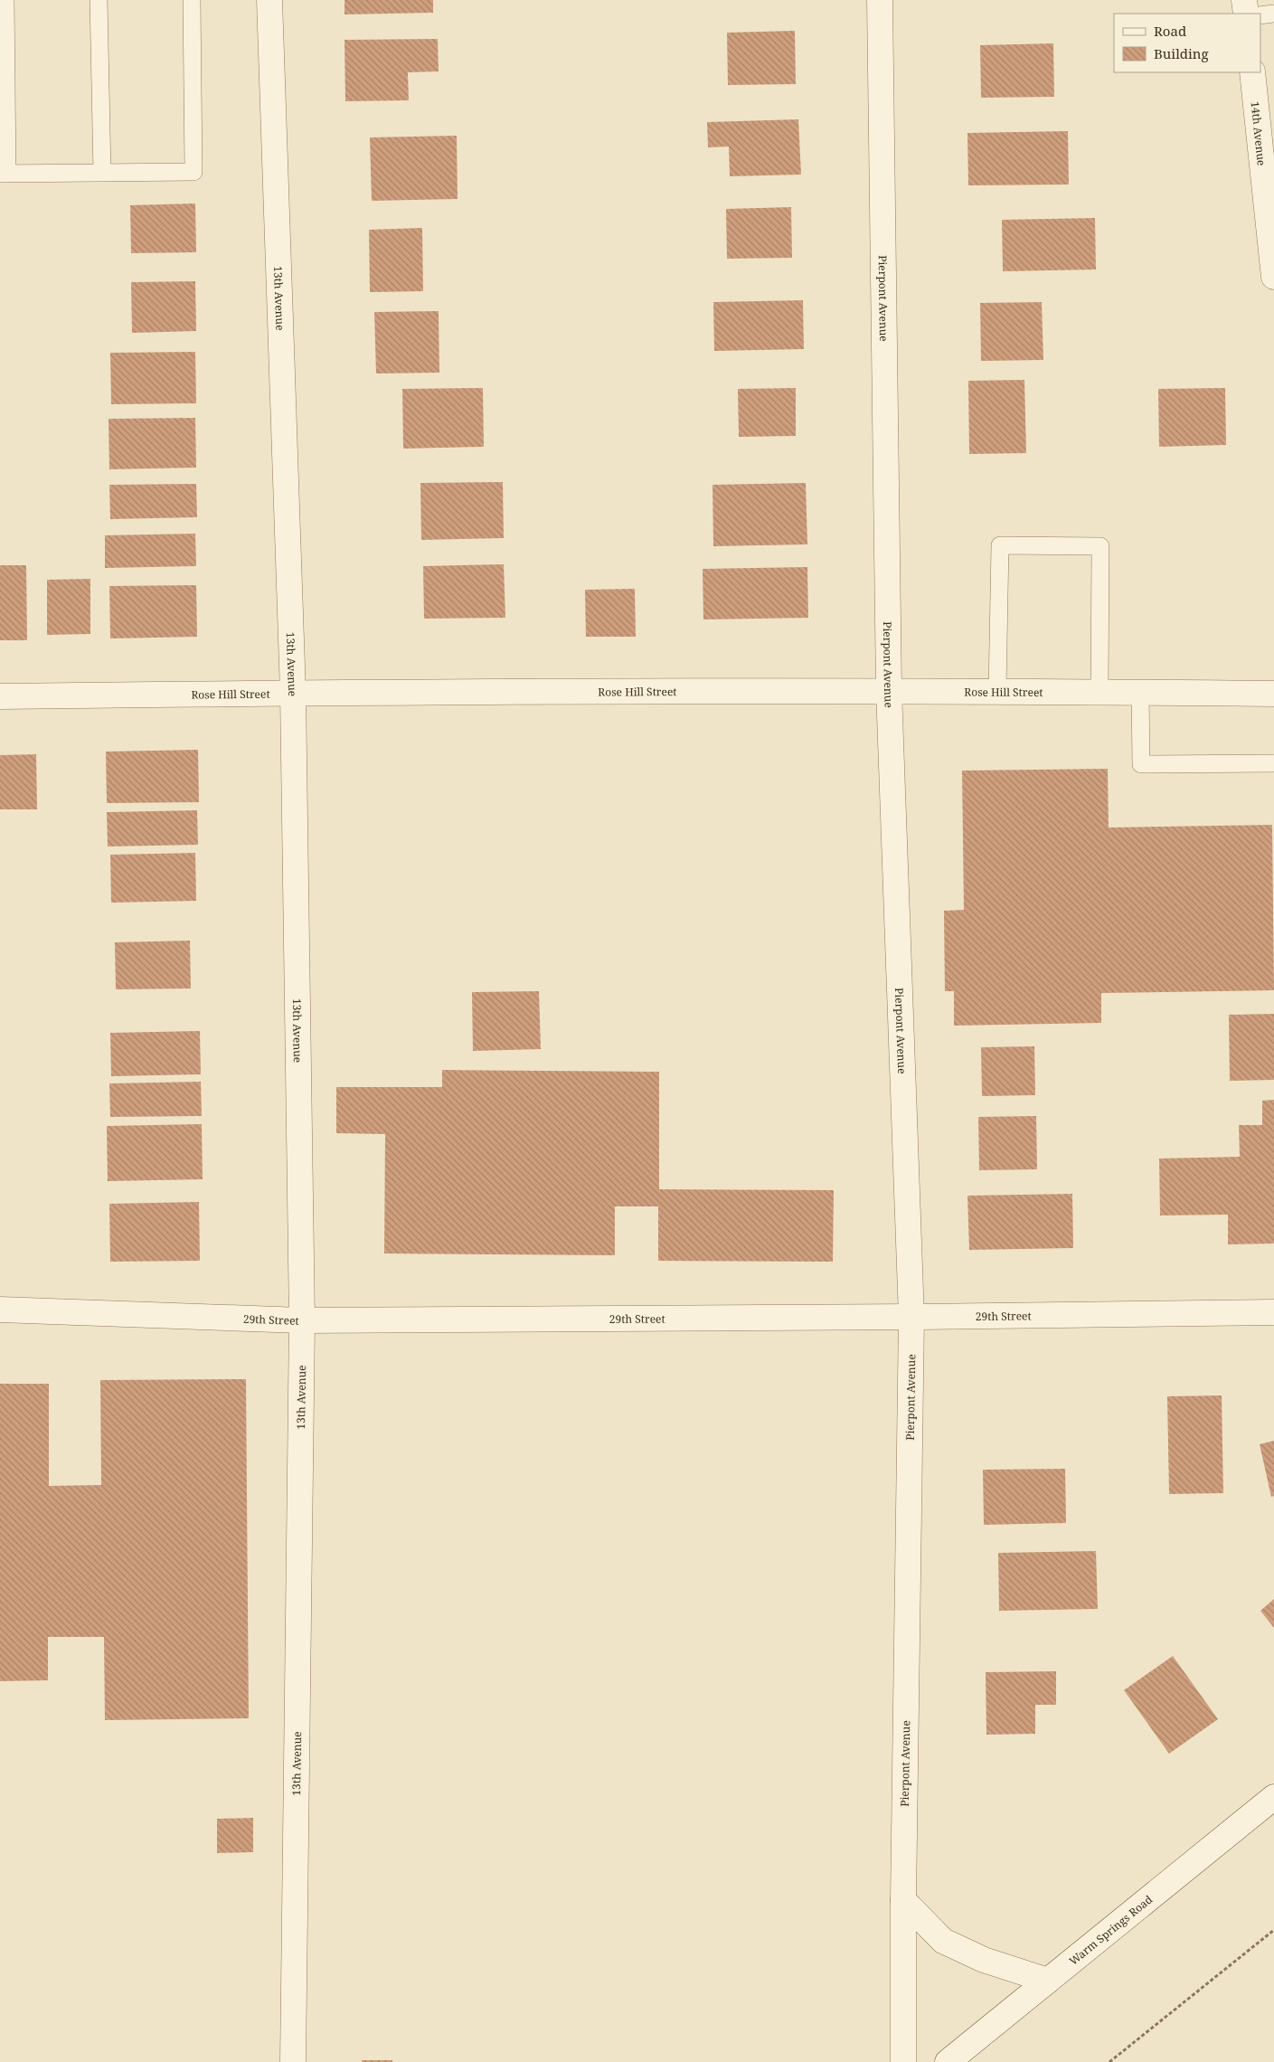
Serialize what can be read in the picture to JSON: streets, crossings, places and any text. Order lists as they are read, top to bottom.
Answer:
{
  "streets": {
    "street": [
      "14th Avenue",
      "13th Avenue",
      "Pierpont Avenue",
      "Rose Hill Street",
      "29th Street",
      "Warm Springs Road"
    ]
  },
  "crossings": [
    ["13th Avenue", "Rose Hill Street"],
    ["13th Avenue", "29th Street"],
    ["Pierpont Avenue", "Rose Hill Street"],
    ["Pierpont Avenue", "29th Street"]
  ],
  "legend": ["Road", "Building"]
}
